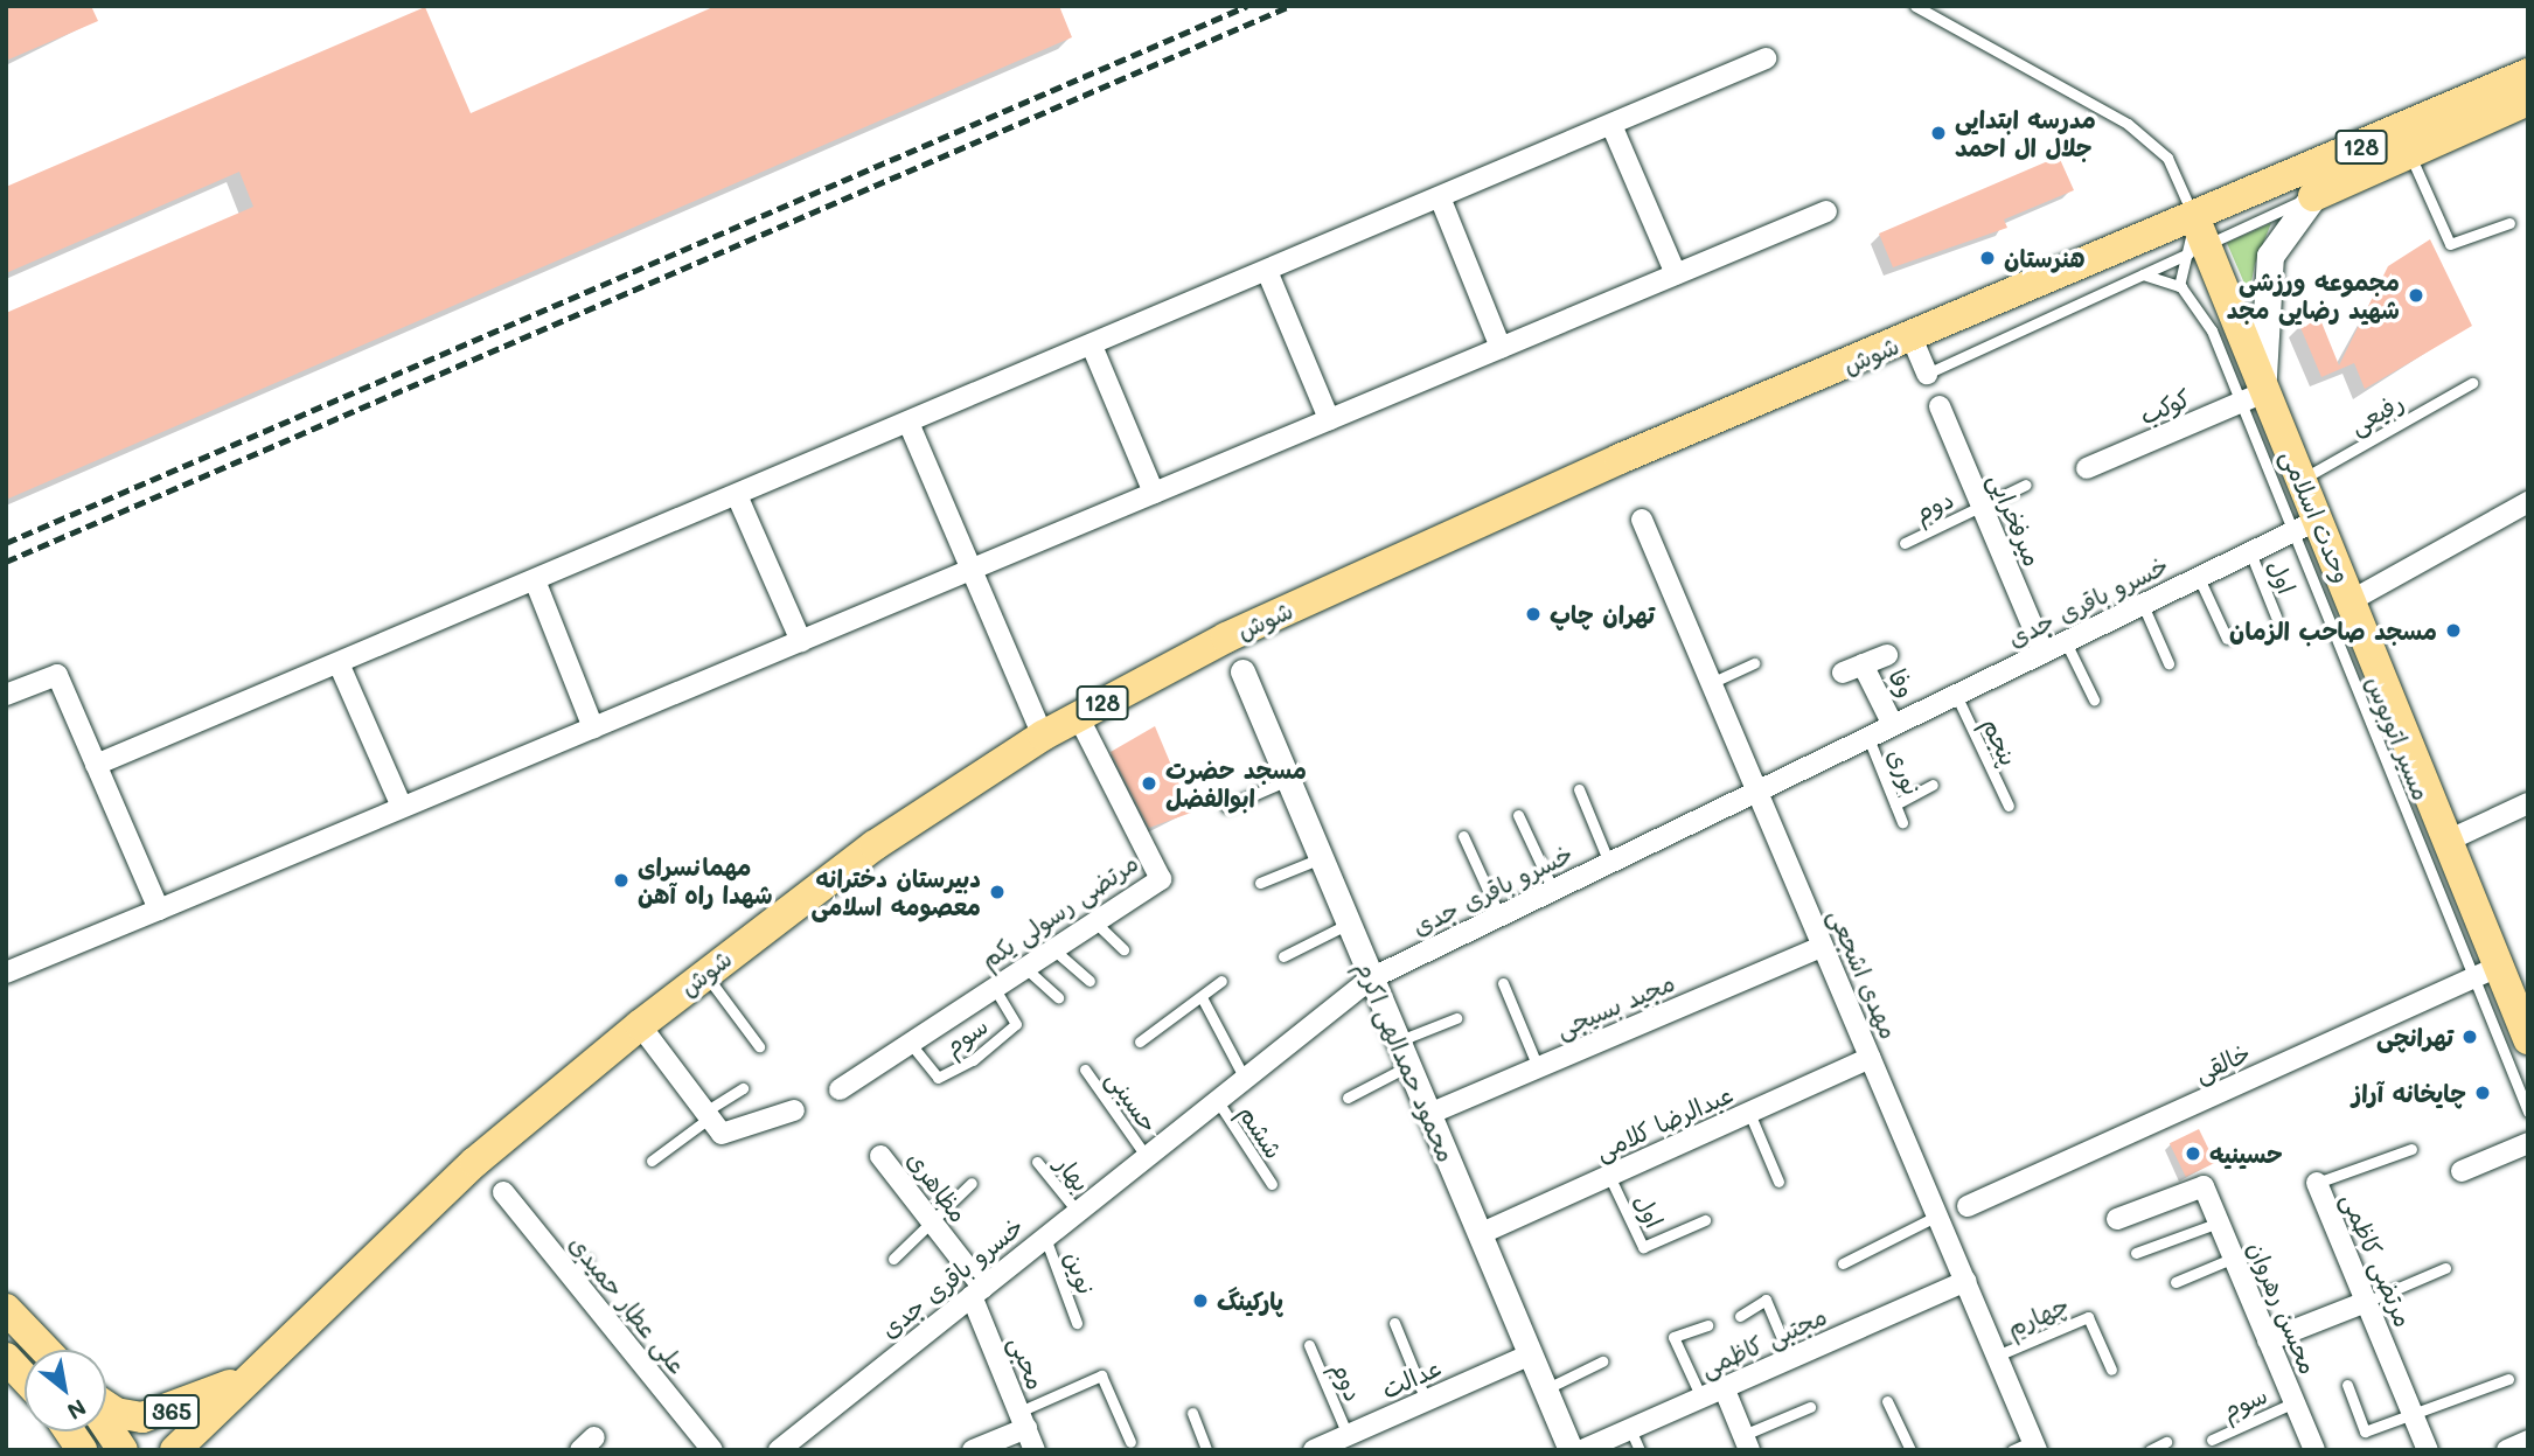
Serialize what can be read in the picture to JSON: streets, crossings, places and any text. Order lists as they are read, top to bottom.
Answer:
{
  "streets": {
    "main road": [
      "128",
      "شوش",
      "وحدت اسلامی",
      "365"
    ],
    "street": [
      "کوکب",
      "میرفخرایی",
      "خسرو باقری جدی",
      "وفا",
      "مرتضی رسولی یکم",
      "مهدی اشجعی",
      "مجید بسیجی",
      "محمود حمدالهی اکرم",
      "خالقی",
      "عبدالرضا کلامی",
      "مظاهری",
      "مرتضی کاظمی",
      "علی عطار حمیدی",
      "محسن رهروان",
      "مجتبی کاظمی",
      "محبی",
      "عدالت"
    ],
    "lane": [
      "رفیعی",
      "دوم",
      "اول",
      "مسیر اتوبوس",
      "پنجم",
      "نوری",
      "سوم",
      "حسینی",
      "ششم",
      "بهار",
      "نوین",
      "چهارم"
    ]
  },
  "crossings": [
    ["شوش", "وحدت اسلامی"],
    ["شوش", "مرتضی رسولی یکم"],
    ["شوش", "365"],
    ["کوکب", "وحدت اسلامی"],
    ["کوکب", "مسیر اتوبوس"],
    ["رفیعی", "وحدت اسلامی"],
    ["دوم", "میرفخرایی"],
    ["دوم", "عدالت"],
    ["وحدت اسلامی", "خسرو باقری جدی"],
    ["وحدت اسلامی", "مسیر اتوبوس"],
    ["وحدت اسلامی", "خالقی"],
    ["میرفخرایی", "خسرو باقری جدی"],
    ["اول", "خسرو باقری جدی"],
    ["اول", "عبدالرضا کلامی"],
    ["خسرو باقری جدی", "وفا"],
    ["خسرو باقری جدی", "مسیر اتوبوس"],
    ["خسرو باقری جدی", "پنجم"],
    ["خسرو باقری جدی", "نوری"],
    ["خسرو باقری جدی", "مهدی اشجعی"],
    ["خسرو باقری جدی", "محمود حمدالهی اکرم"],
    ["خسرو باقری جدی", "حسینی"],
    ["خسرو باقری جدی", "ششم"],
    ["خسرو باقری جدی", "بهار"],
    ["خسرو باقری جدی", "مظاهری"],
    ["خسرو باقری جدی", "نوین"],
    ["خسرو باقری جدی", "محبی"],
    ["مسیر اتوبوس", "خالقی"],
    ["مرتضی رسولی یکم", "سوم"],
    ["مهدی اشجعی", "مجید بسیجی"],
    ["مهدی اشجعی", "عبدالرضا کلامی"],
    ["مهدی اشجعی", "چهارم"],
    ["مهدی اشجعی", "مجتبی کاظمی"],
    ["مجید بسیجی", "محمود حمدالهی اکرم"],
    ["سوم", "محسن رهروان"],
    ["محمود حمدالهی اکرم", "عبدالرضا کلامی"],
    ["محمود حمدالهی اکرم", "عدالت"],
    ["مظاهری", "محبی"]
  ],
  "places": [
    "مدرسه ابتدایی جلال ال احمد",
    "هنرستان",
    "مجموعه ورزشی شهید رضایی مجد",
    "تهران چاپ",
    "مسجد صاحب الزمان",
    "مسجد حضرت ابوالفضل",
    "مهمانسرای شهدا راه آهن",
    "دبیرستان دخترانه معصومه اسلامی",
    "تهرانچی",
    "چایخانه آراز",
    "حسینیه",
    "پارکینگ"
  ],
  "north": "bottom right"
}
